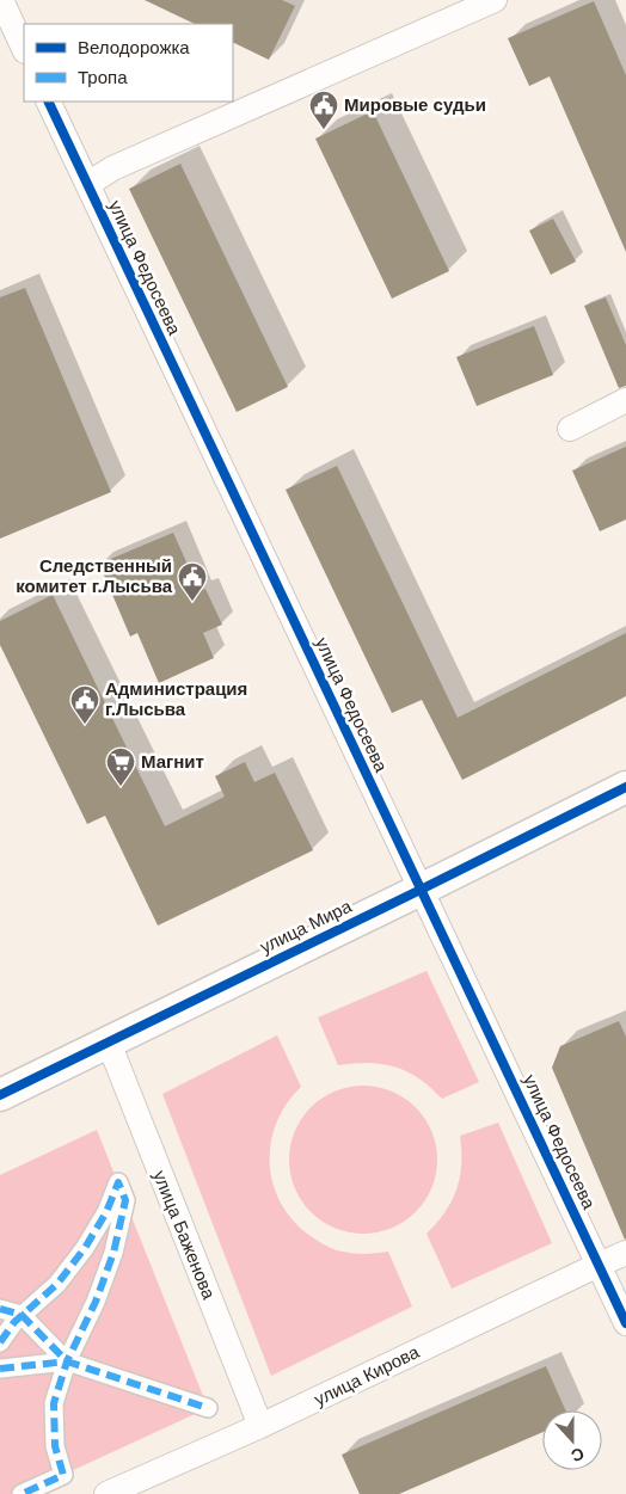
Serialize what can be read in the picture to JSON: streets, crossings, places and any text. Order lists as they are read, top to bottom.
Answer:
{
  "streets": {
    "street": [
      "улица Федосеева",
      "улица Мира",
      "улица Баженова",
      "улица Кирова"
    ]
  },
  "crossings": [
    ["улица Федосеева", "улица Мира"],
    ["улица Федосеева", "улица Кирова"],
    ["улица Мира", "улица Баженова"],
    ["улица Баженова", "улица Кирова"]
  ],
  "places": {
    "public building": ["Мировые судьи", "Следственный комитет г.Лысьва", "Администрация г.Лысьва"],
    "supermarket": ["Магнит"]
  },
  "legend": ["Велодорожка", "Тропа"],
  "north": "bottom"
}
